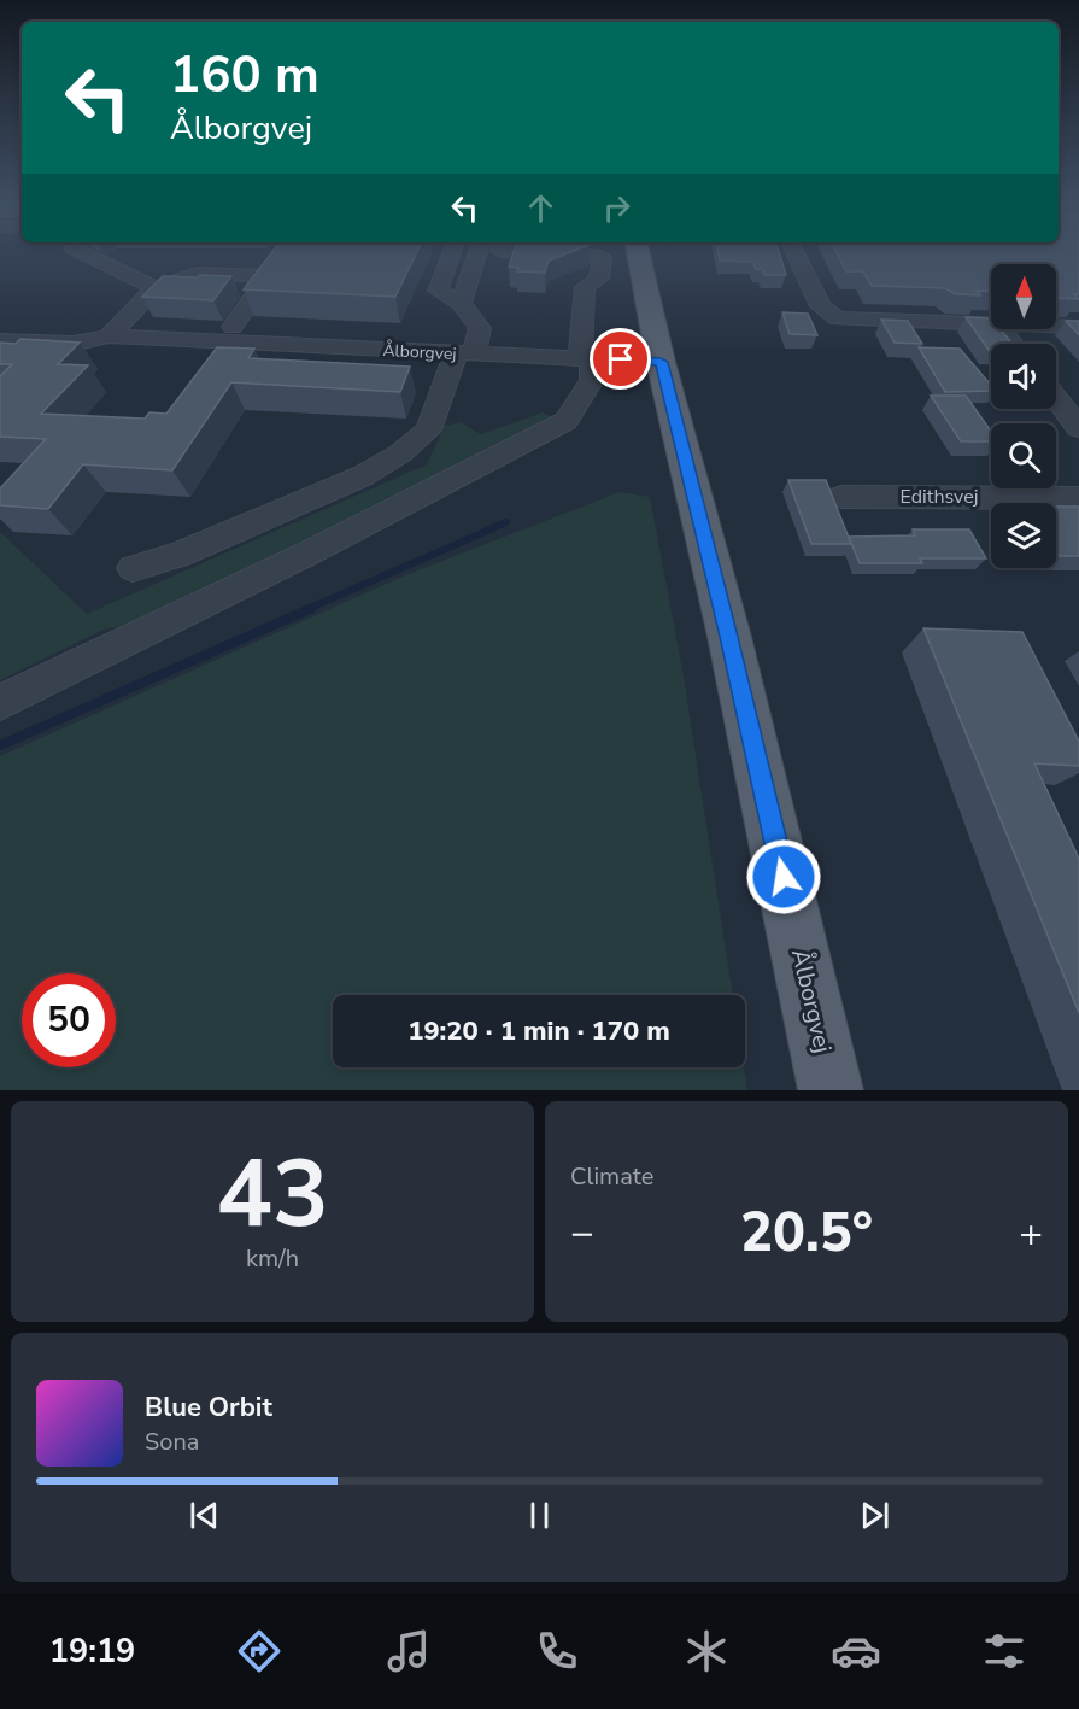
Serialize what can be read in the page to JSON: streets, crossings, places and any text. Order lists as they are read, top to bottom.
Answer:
{
  "streets": {
    "main road": ["Ålborgvej"],
    "street": ["Edithsvej"]
  },
  "north": "top",
  "page": {
    "turn": ["160 m", "Ålborgvej"],
    "limit": "50",
    "trip": "19:20 · 1 min · 170 m",
    "tile": [
      ["43", "km/h"],
      "Climate"
    ],
    "heat": ["−", "20.5°", "+"],
    "song": ["Blue Orbit", "Sona"],
    "tabs": "19:19"
  }
}
